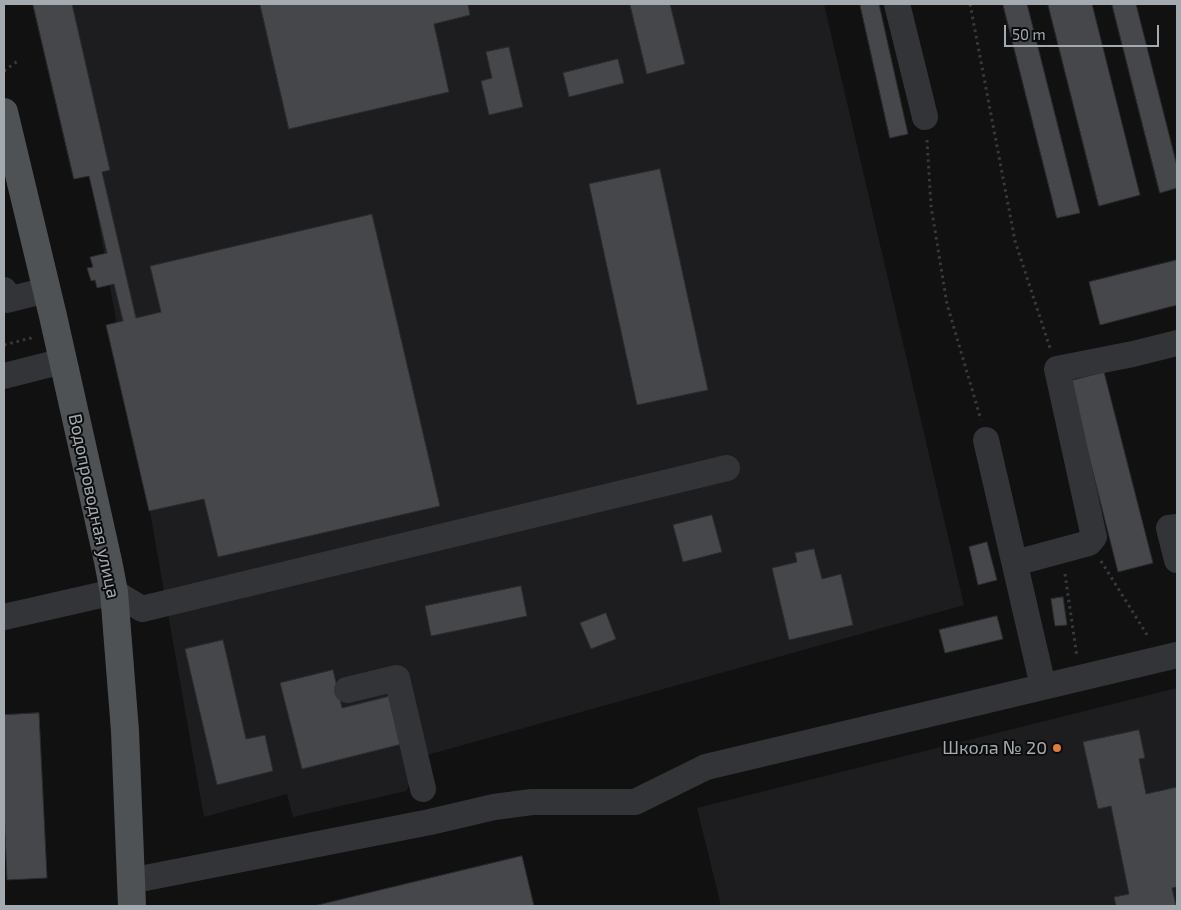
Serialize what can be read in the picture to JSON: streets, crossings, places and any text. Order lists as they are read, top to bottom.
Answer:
{
  "streets": {
    "main road": ["Водопроводная улица"]
  },
  "places": ["Школа № 20"],
  "scale_bar": "50 m"
}
